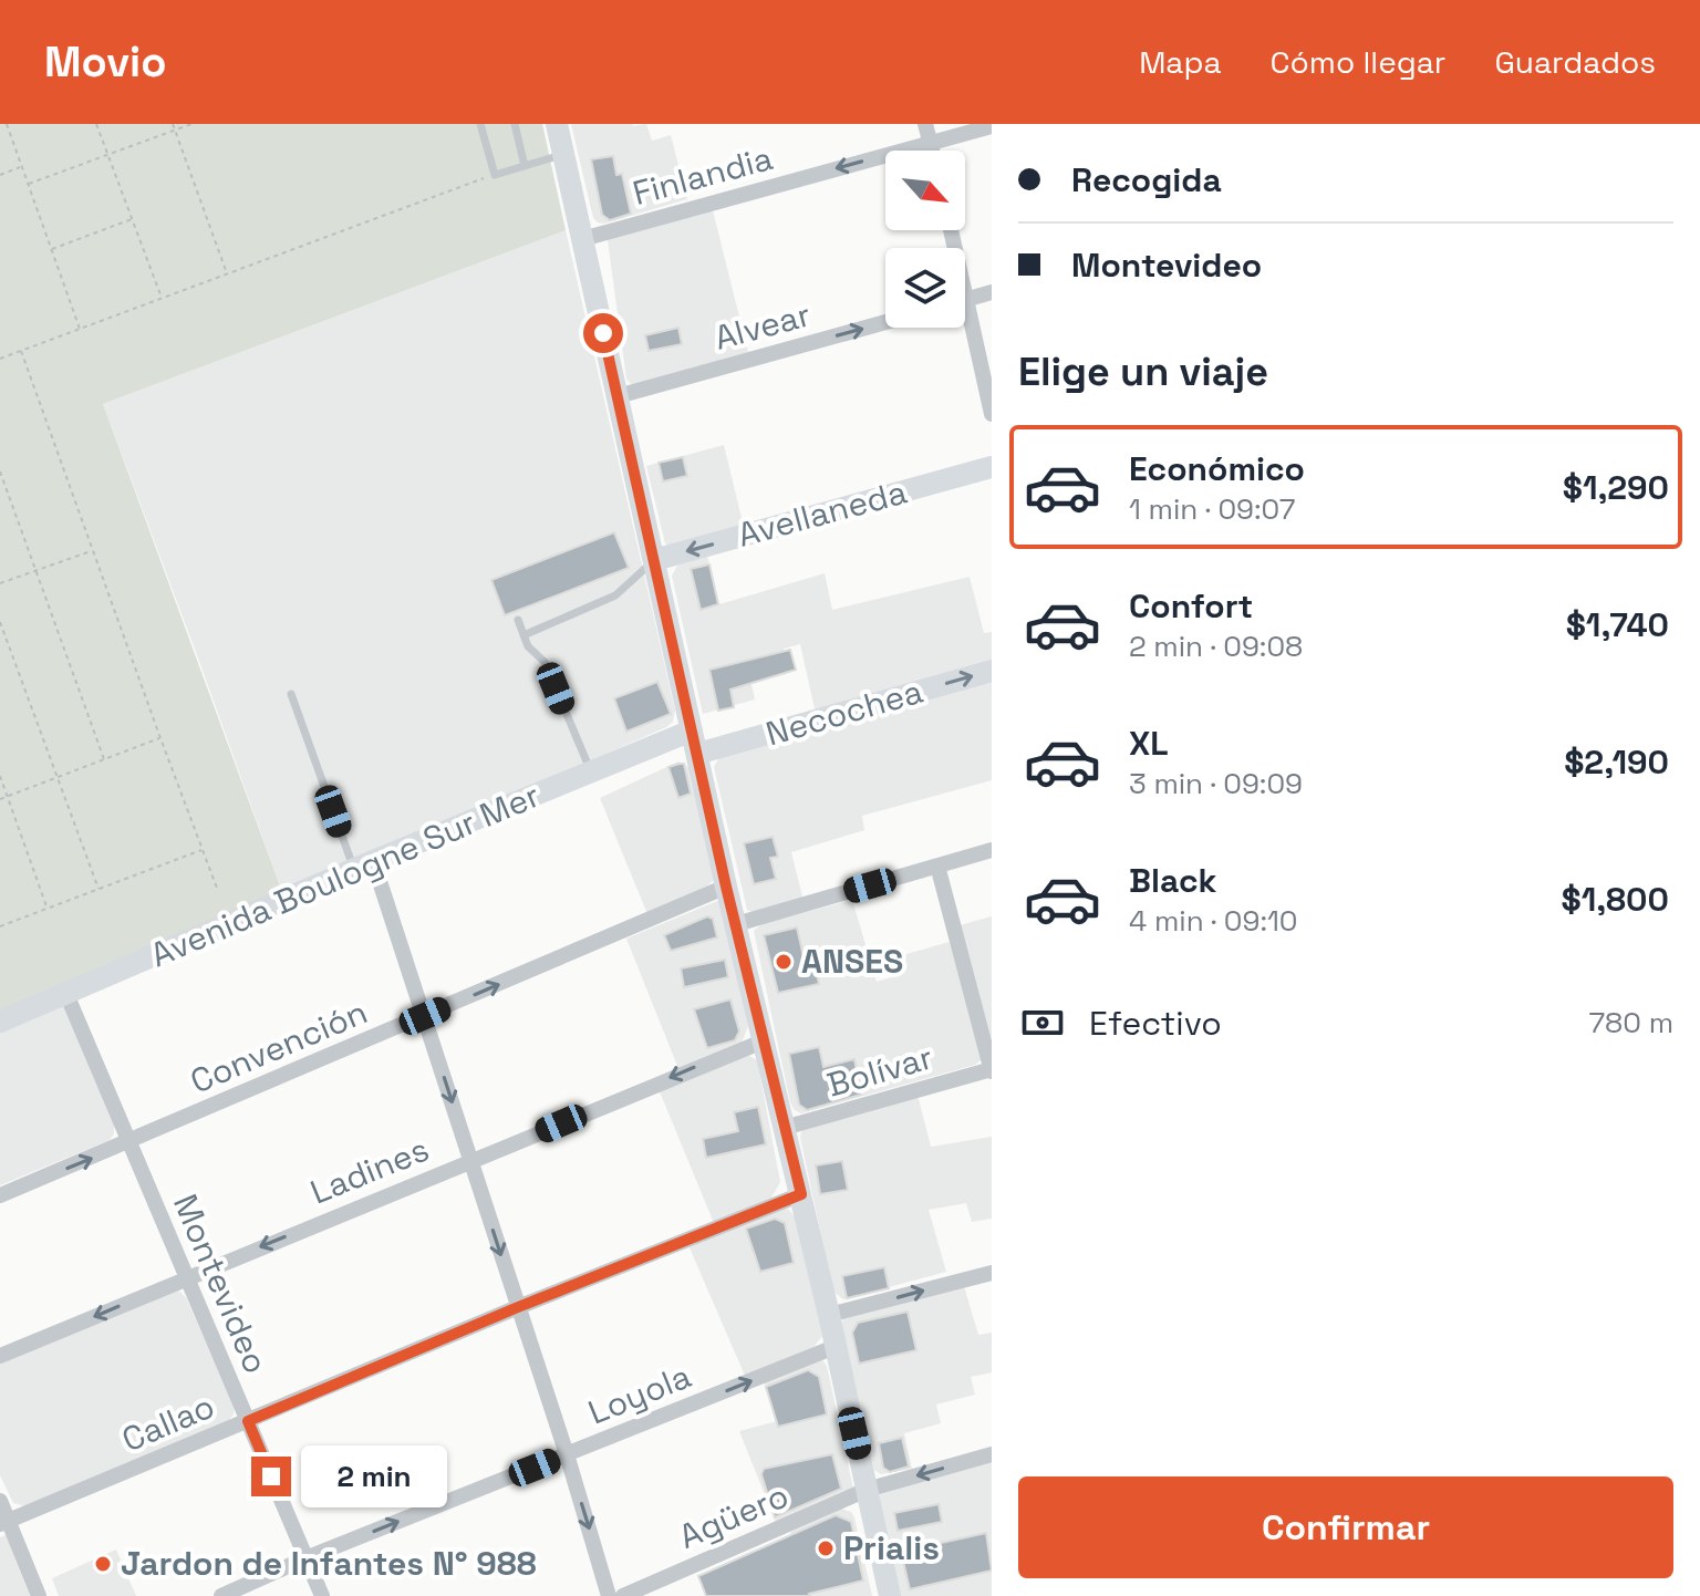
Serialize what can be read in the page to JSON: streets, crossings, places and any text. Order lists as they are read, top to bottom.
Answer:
{
  "streets": {
    "main road": ["Avellaneda", "Necochea", "Avenida Boulogne Sur Mer"],
    "street": [
      "Finlandia",
      "Alvear",
      "Convención",
      "Bolívar",
      "Ladines",
      "Montevideo",
      "Loyola",
      "Callao",
      "Agüero"
    ]
  },
  "crossings": [
    ["Avenida Boulogne Sur Mer", "Montevideo"],
    ["Convención", "Montevideo"],
    ["Ladines", "Montevideo"],
    ["Montevideo", "Loyola"],
    ["Montevideo", "Callao"]
  ],
  "one_way": [
    "Finlandia",
    "Alvear",
    "Avellaneda",
    "Necochea",
    "Convención",
    "Ladines",
    "Loyola"
  ],
  "places": ["ANSES", "Prialis", "Jardon de Infantes N° 988"],
  "north": "bottom right",
  "page": {
    "header": "Movio",
    "nav": ["Mapa", "Cómo llegar", "Guardados"],
    "banner": ["Recogida", "Montevideo"],
    "heading": "Elige un viaje",
    "list": [
      {
        "name": "Económico",
        "note": "1 min · 09:07",
        "value": "$1,290"
      },
      {
        "name": "Confort",
        "note": "2 min · 09:08",
        "value": "$1,740"
      },
      {
        "name": "XL",
        "note": "3 min · 09:09",
        "value": "$2,190"
      },
      {
        "name": "Black",
        "note": "4 min · 09:10",
        "value": "$1,800"
      }
    ],
    "pay": ["Efectivo", "780 m"],
    "bubble": "2 min",
    "buttons": "Confirmar"
  }
}
